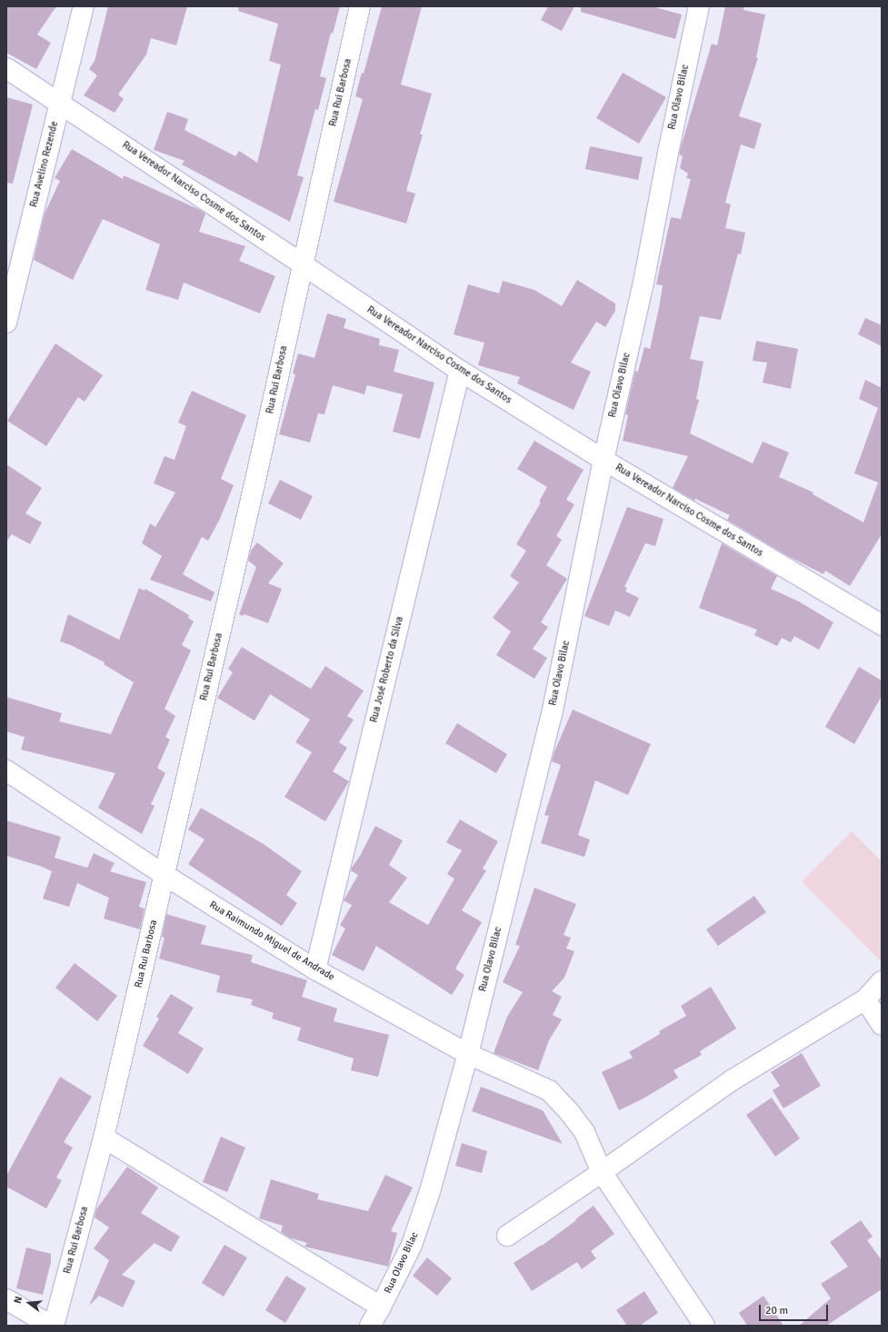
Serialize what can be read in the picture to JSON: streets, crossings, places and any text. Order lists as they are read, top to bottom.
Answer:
{
  "streets": {
    "street": [
      "Rua Rui Barbosa",
      "Rua Olavo Bilac",
      "Rua Avelino Rezende",
      "Rua Vereador Narciso Cosme dos Santos",
      "Rua José Roberto da Silva",
      "Rua Raimundo Miguel de Andrade"
    ]
  },
  "crossings": [
    ["Rua Rui Barbosa", "Rua Vereador Narciso Cosme dos Santos"],
    ["Rua Rui Barbosa", "Rua Raimundo Miguel de Andrade"],
    ["Rua Olavo Bilac", "Rua Vereador Narciso Cosme dos Santos"],
    ["Rua Olavo Bilac", "Rua Raimundo Miguel de Andrade"],
    ["Rua Avelino Rezende", "Rua Vereador Narciso Cosme dos Santos"],
    ["Rua Vereador Narciso Cosme dos Santos", "Rua José Roberto da Silva"],
    ["Rua José Roberto da Silva", "Rua Raimundo Miguel de Andrade"]
  ],
  "scale_bar": "20 m",
  "north": "left"
}
